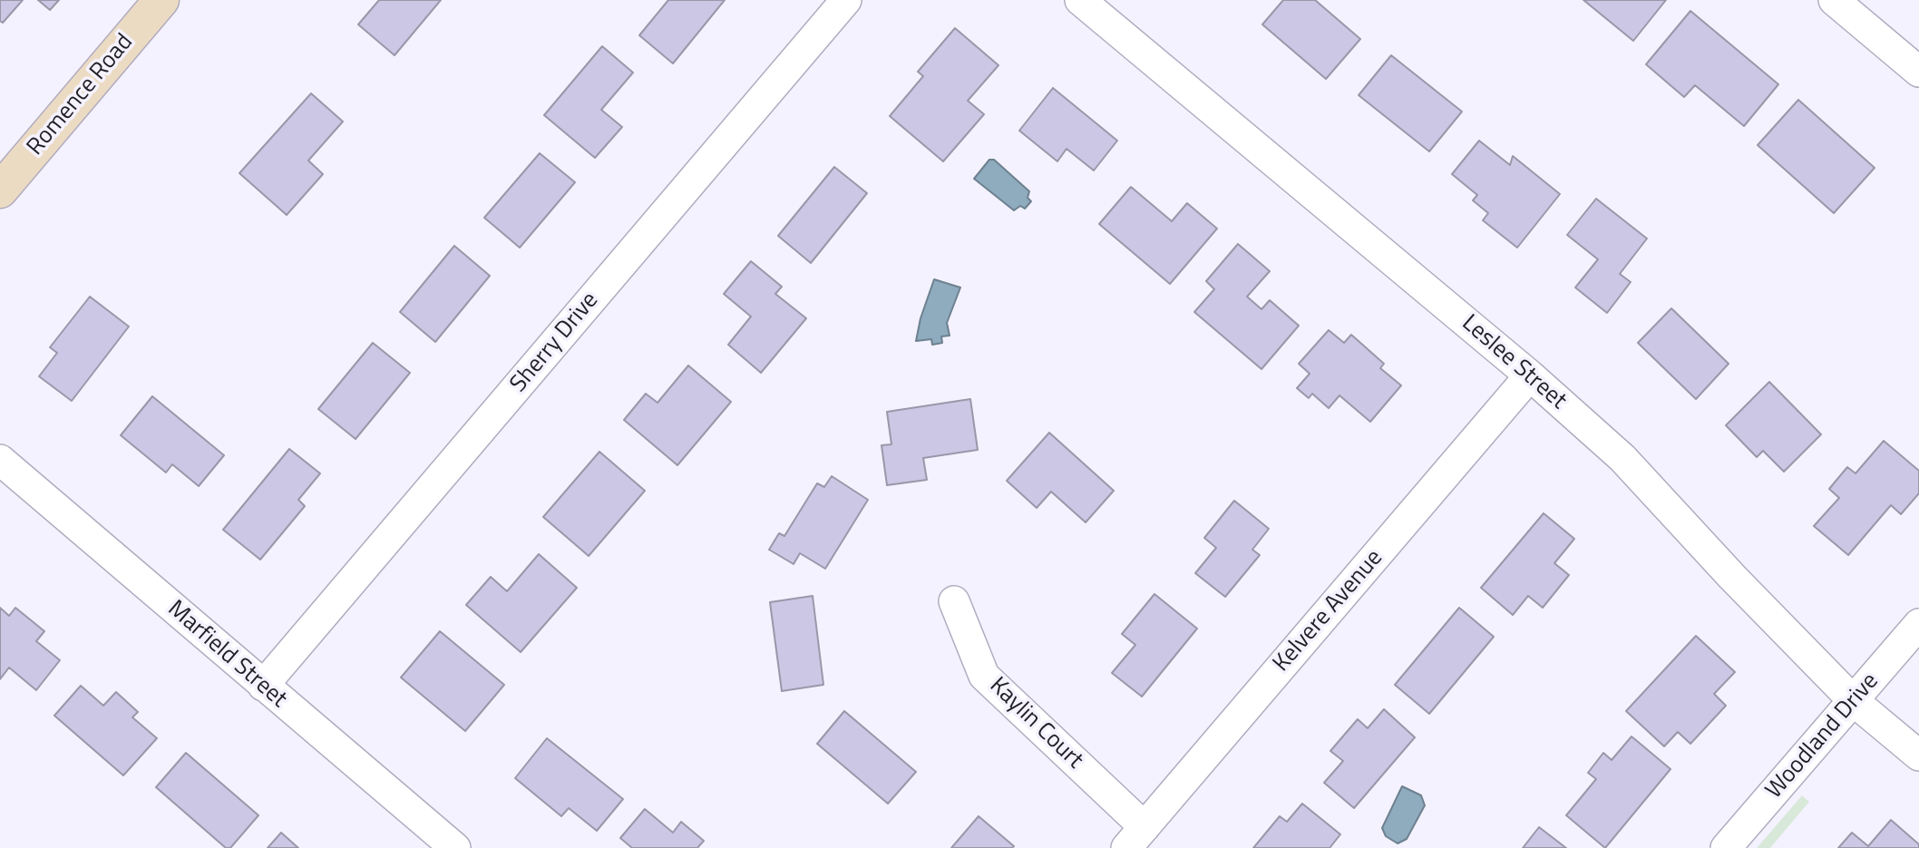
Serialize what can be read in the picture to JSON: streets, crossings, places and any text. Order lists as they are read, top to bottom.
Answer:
{
  "streets": {
    "street": [
      "Romence Road",
      "Sherry Drive",
      "Leslee Street",
      "Kelvere Avenue",
      "Marfield Street",
      "Kaylin Court",
      "Woodland Drive"
    ]
  },
  "crossings": [
    ["Sherry Drive", "Marfield Street"],
    ["Leslee Street", "Kelvere Avenue"],
    ["Leslee Street", "Woodland Drive"],
    ["Kelvere Avenue", "Kaylin Court"]
  ]
}
